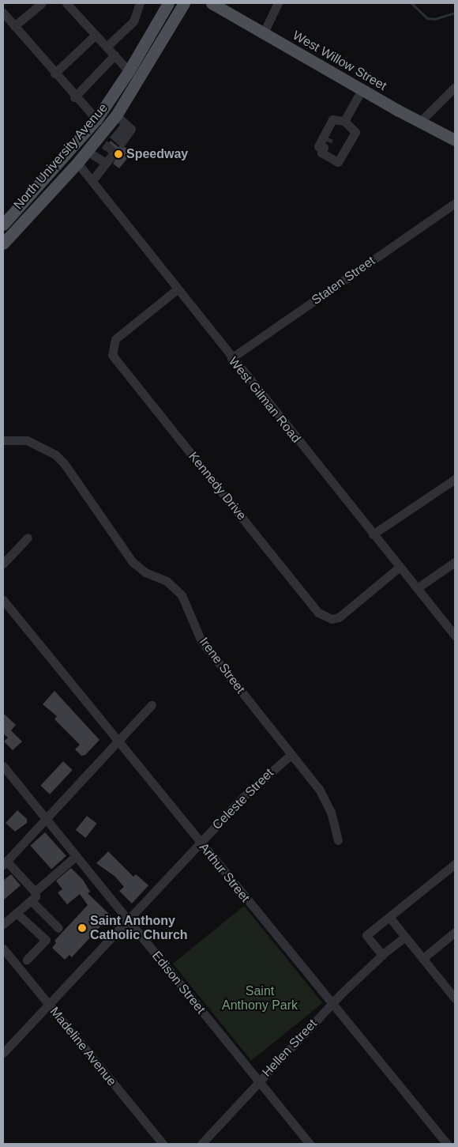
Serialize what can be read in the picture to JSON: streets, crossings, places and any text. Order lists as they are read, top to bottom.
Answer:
{
  "streets": {
    "main road": ["West Willow Street", "North University Avenue"],
    "street": [
      "Staten Street",
      "West Gilman Road",
      "Kennedy Drive",
      "Irene Street",
      "Celeste Street",
      "Arthur Street",
      "Edison Street",
      "Madeline Avenue",
      "Hellen Street"
    ]
  },
  "crossings": [
    ["North University Avenue", "West Gilman Road"],
    ["Staten Street", "West Gilman Road"],
    ["West Gilman Road", "Kennedy Drive"],
    ["Irene Street", "Celeste Street"],
    ["Celeste Street", "Arthur Street"],
    ["Celeste Street", "Edison Street"],
    ["Celeste Street", "Madeline Avenue"],
    ["Arthur Street", "Hellen Street"],
    ["Edison Street", "Hellen Street"]
  ],
  "parks": ["Saint Anthony Park"],
  "places": ["Speedway", "Saint Anthony Catholic Church"]
}
